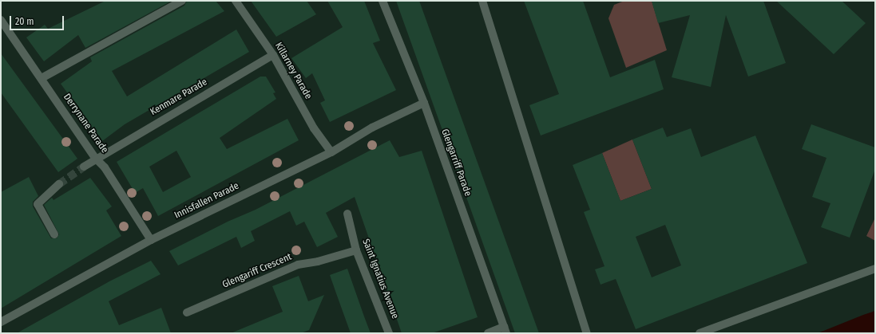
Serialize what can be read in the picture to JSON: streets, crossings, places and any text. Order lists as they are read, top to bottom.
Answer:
{
  "streets": {
    "street": [
      "Killarney Parade",
      "Kenmare Parade",
      "Derrynane Parade",
      "Glengarriff Parade",
      "Innisfallen Parade",
      "Glengariff Crescent",
      "Saint Ignatius Avenue"
    ]
  },
  "crossings": [
    ["Killarney Parade", "Kenmare Parade"],
    ["Killarney Parade", "Innisfallen Parade"],
    ["Kenmare Parade", "Derrynane Parade"],
    ["Derrynane Parade", "Innisfallen Parade"],
    ["Glengarriff Parade", "Innisfallen Parade"],
    ["Glengariff Crescent", "Saint Ignatius Avenue"]
  ],
  "scale_bar": "20 m"
}
